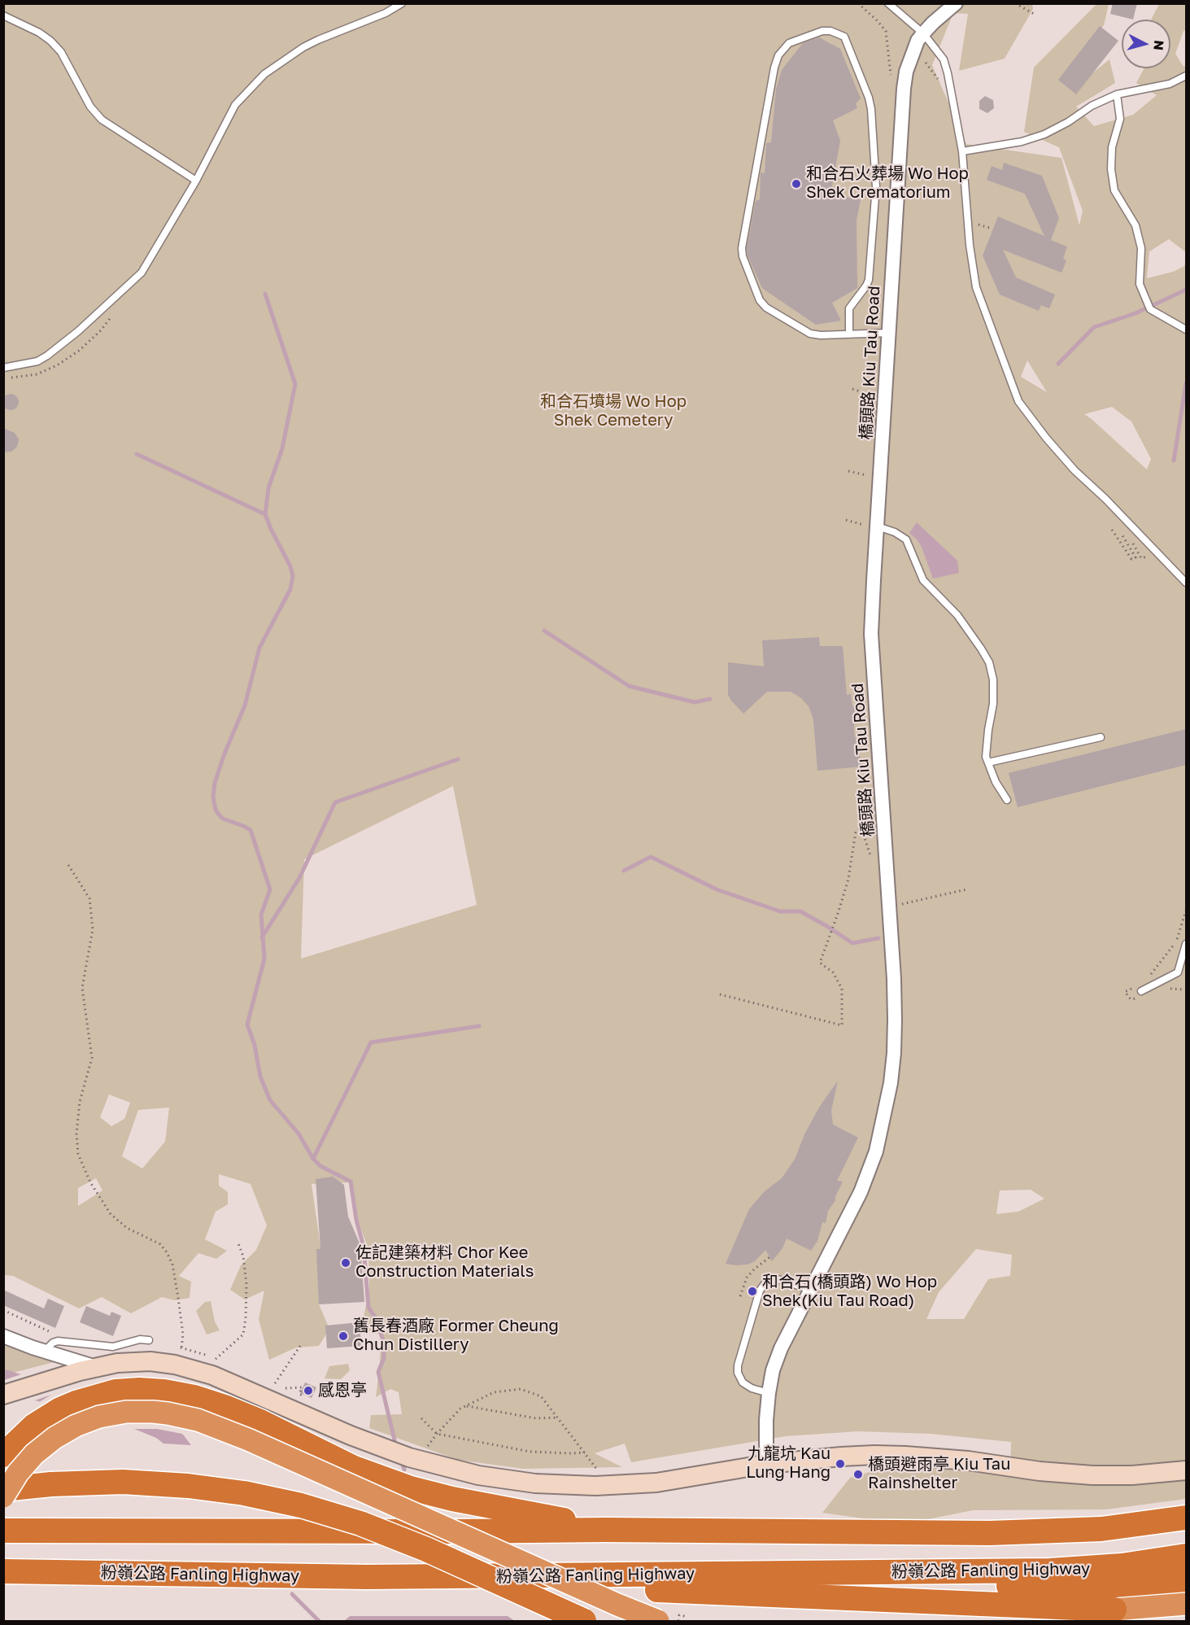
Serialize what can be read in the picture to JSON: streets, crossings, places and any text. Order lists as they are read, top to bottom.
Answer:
{
  "streets": {
    "highway": ["粉嶺公路 Fanling Highway"],
    "street": ["橋頭路 Kiu Tau Road"]
  },
  "parks": ["和合石墳場 Wo Hop Shek Cemetery"],
  "places": [
    "和合石火葬場 Wo Hop Shek Crematorium",
    "佐記建築材料 Chor Kee Construction Materials",
    "和合石(橋頭路) Wo Hop Shek(Kiu Tau Road)",
    "舊長春酒廠 Former Cheung Chun Distillery",
    "感恩亭",
    "九龍坑 Kau Lung Hang",
    "橋頭避雨亭 Kiu Tau Rainshelter"
  ],
  "north": "right"
}
